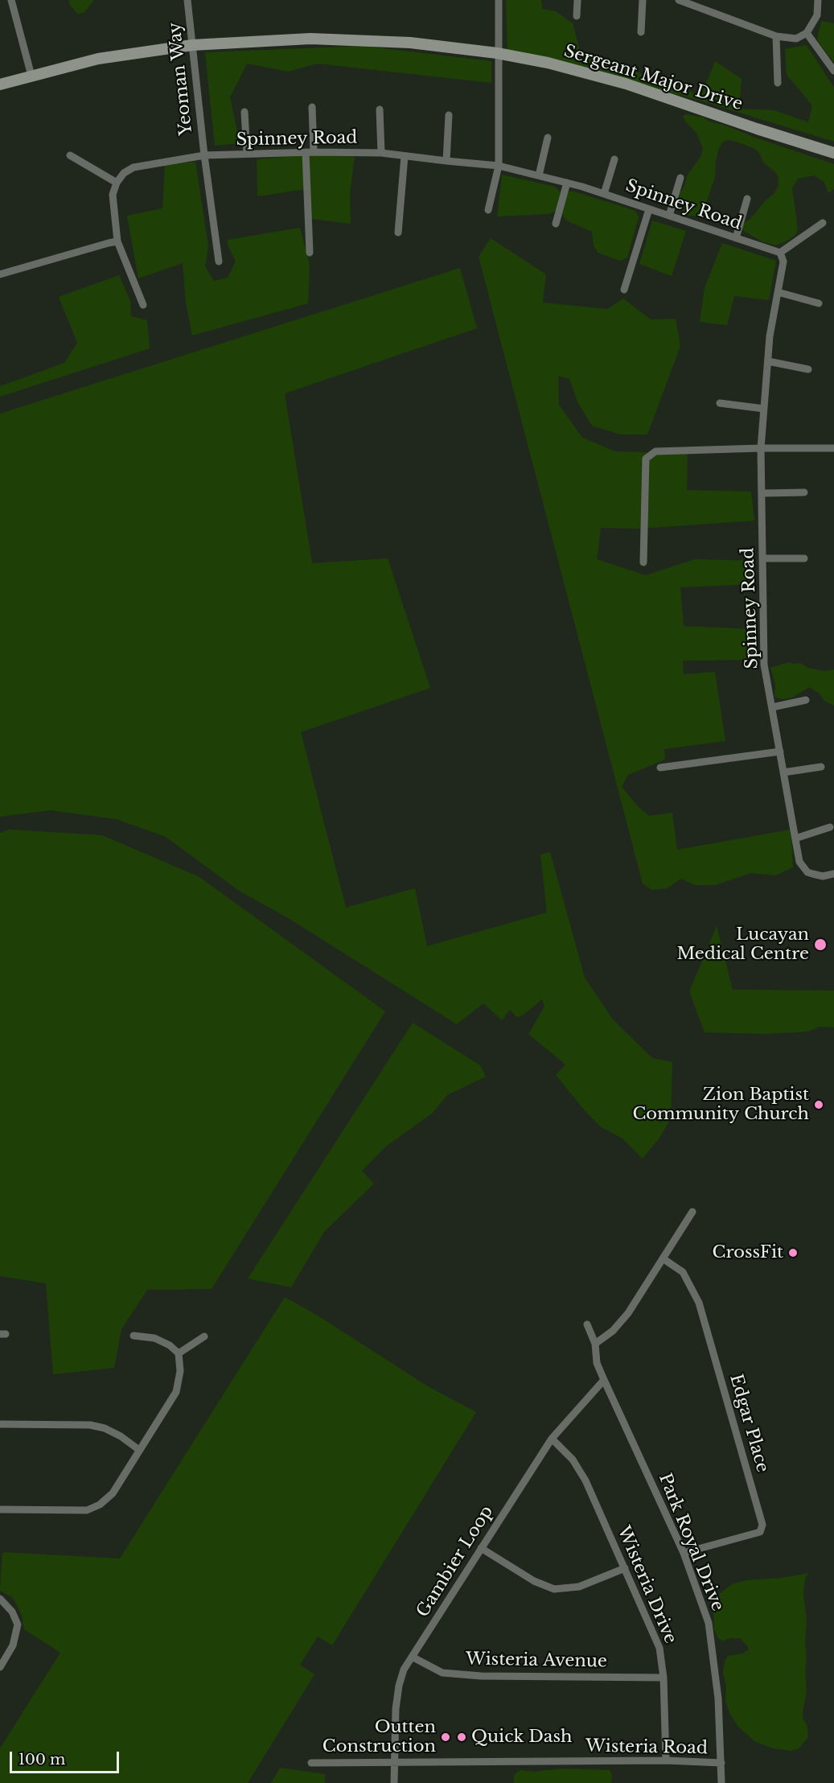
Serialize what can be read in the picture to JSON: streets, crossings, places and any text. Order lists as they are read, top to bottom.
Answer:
{
  "streets": {
    "street": [
      "Sergeant Major Drive",
      "Yeoman Way",
      "Spinney Road",
      "Edgar Place",
      "Park Royal Drive",
      "Gambier Loop",
      "Wisteria Drive",
      "Wisteria Avenue",
      "Wisteria Road"
    ]
  },
  "crossings": [
    ["Sergeant Major Drive", "Yeoman Way"],
    ["Yeoman Way", "Spinney Road"],
    ["Edgar Place", "Park Royal Drive"],
    ["Park Royal Drive", "Gambier Loop"],
    ["Park Royal Drive", "Wisteria Road"],
    ["Gambier Loop", "Wisteria Drive"],
    ["Gambier Loop", "Wisteria Avenue"],
    ["Gambier Loop", "Wisteria Road"],
    ["Wisteria Drive", "Wisteria Avenue"],
    ["Wisteria Drive", "Wisteria Road"]
  ],
  "places": [
    "Lucayan Medical Centre",
    "Zion Baptist Community Church",
    "CrossFit",
    "Outten Construction",
    "Quick Dash"
  ],
  "scale_bar": "100 m"
}
